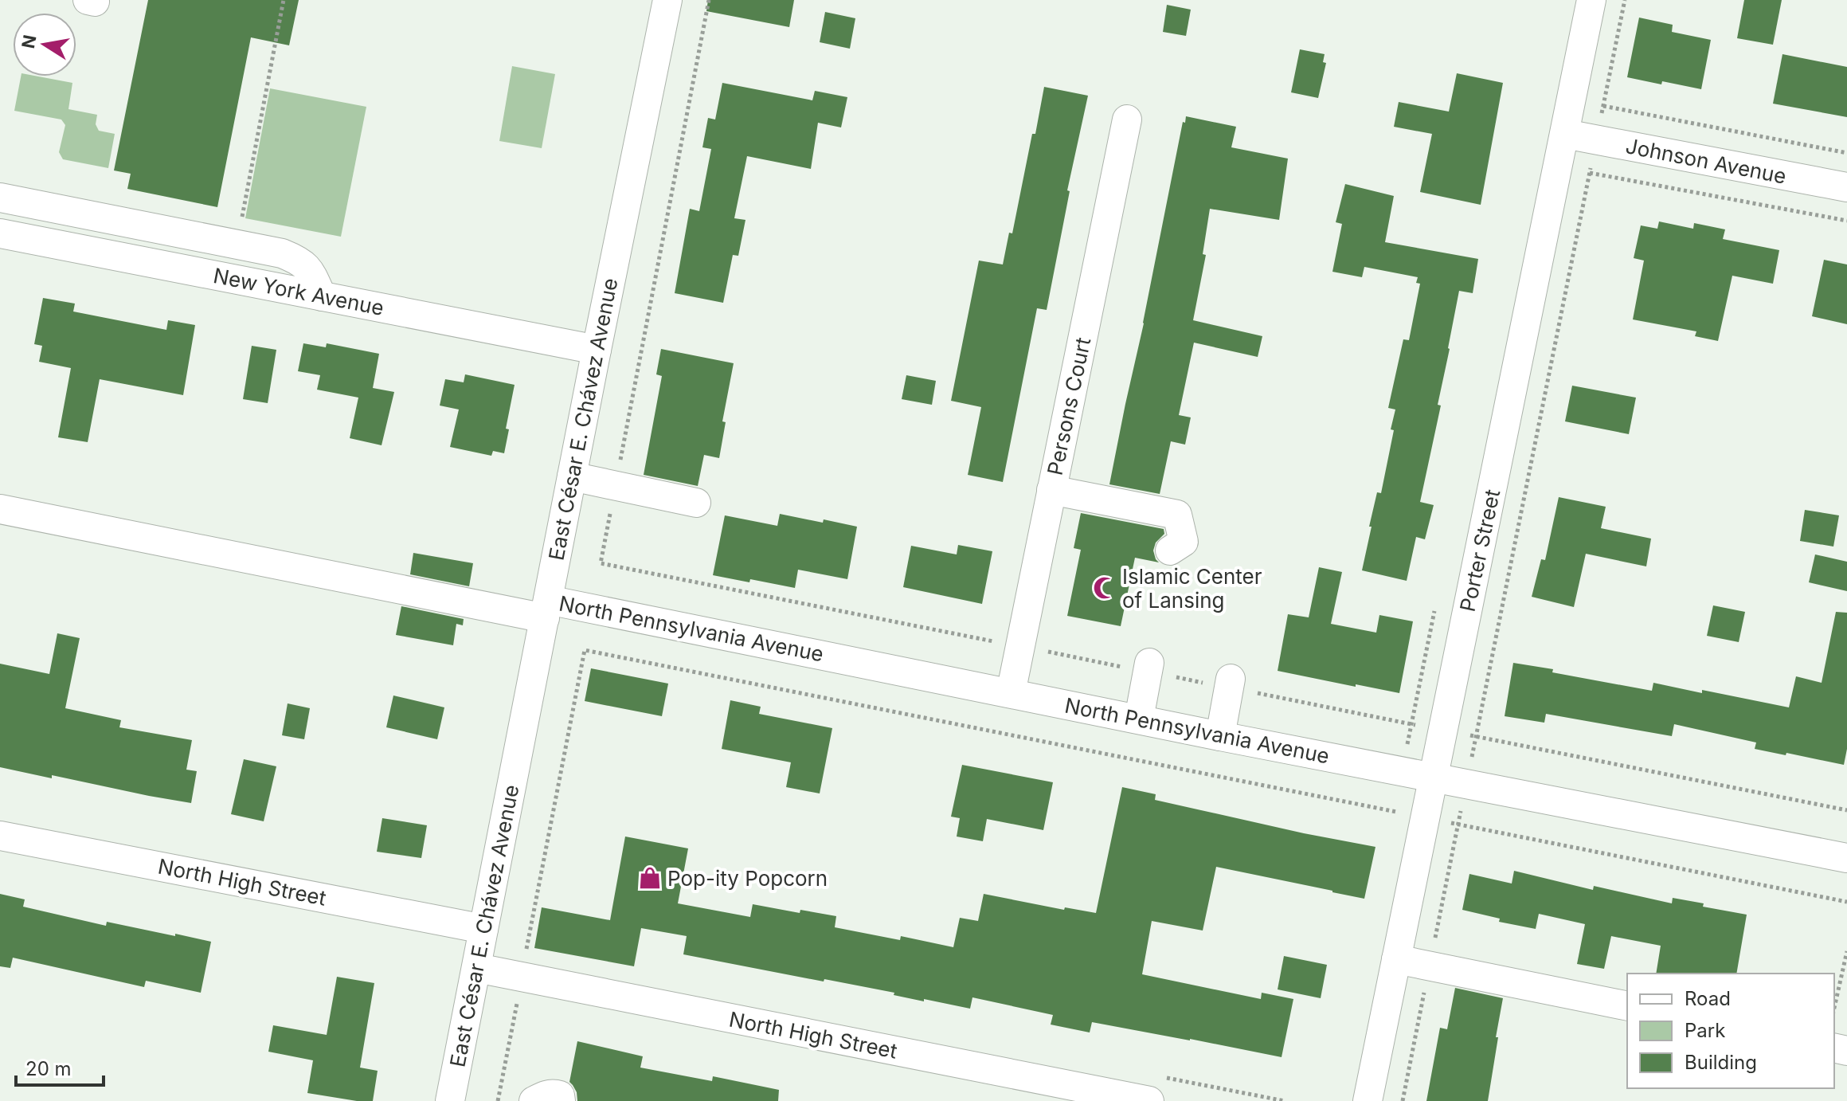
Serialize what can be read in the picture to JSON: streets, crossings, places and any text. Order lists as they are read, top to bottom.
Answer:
{
  "streets": {
    "street": [
      "Johnson Avenue",
      "New York Avenue",
      "Persons Court",
      "East César E. Chávez Avenue",
      "Porter Street",
      "North Pennsylvania Avenue",
      "North High Street"
    ]
  },
  "crossings": [
    ["Johnson Avenue", "Porter Street"],
    ["New York Avenue", "East César E. Chávez Avenue"],
    ["Persons Court", "North Pennsylvania Avenue"],
    ["East César E. Chávez Avenue", "North Pennsylvania Avenue"],
    ["East César E. Chávez Avenue", "North High Street"],
    ["Porter Street", "North Pennsylvania Avenue"]
  ],
  "places": {
    "mosque": ["Islamic Center of Lansing"],
    "shop": ["Pop-ity Popcorn"]
  },
  "legend": ["Road", "Park", "Building"],
  "scale_bar": "20 m",
  "north": "left"
}
